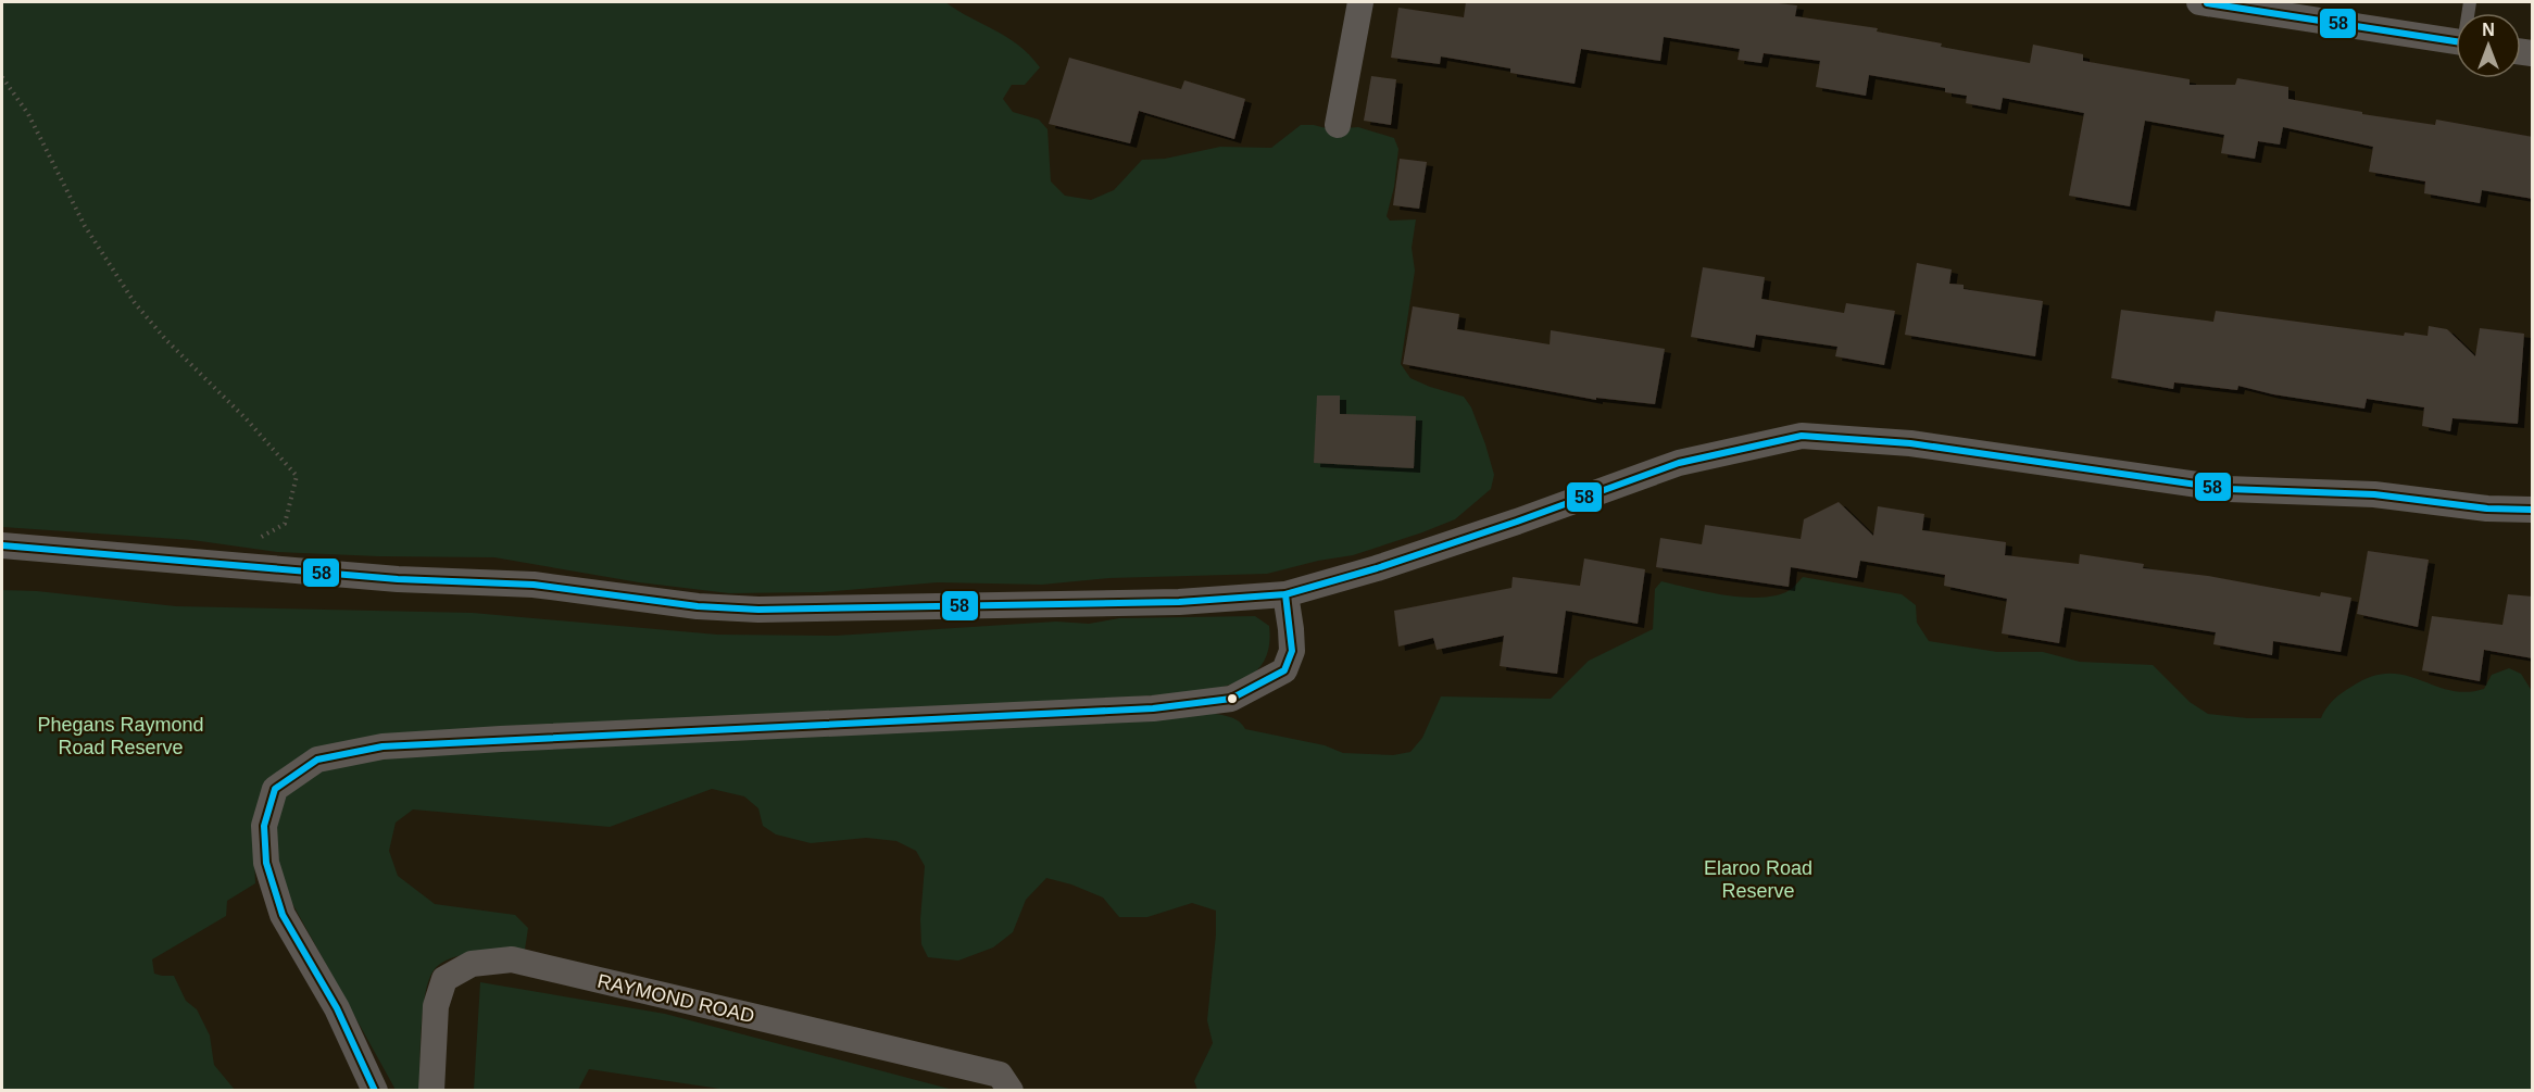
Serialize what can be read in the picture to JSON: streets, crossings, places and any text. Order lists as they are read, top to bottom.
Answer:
{
  "streets": {
    "street": ["RAYMOND ROAD"]
  },
  "parks": ["Phegans Raymond Road Reserve", "Elaroo Road Reserve"],
  "lines": ["transit line 58"],
  "north": "top"
}
